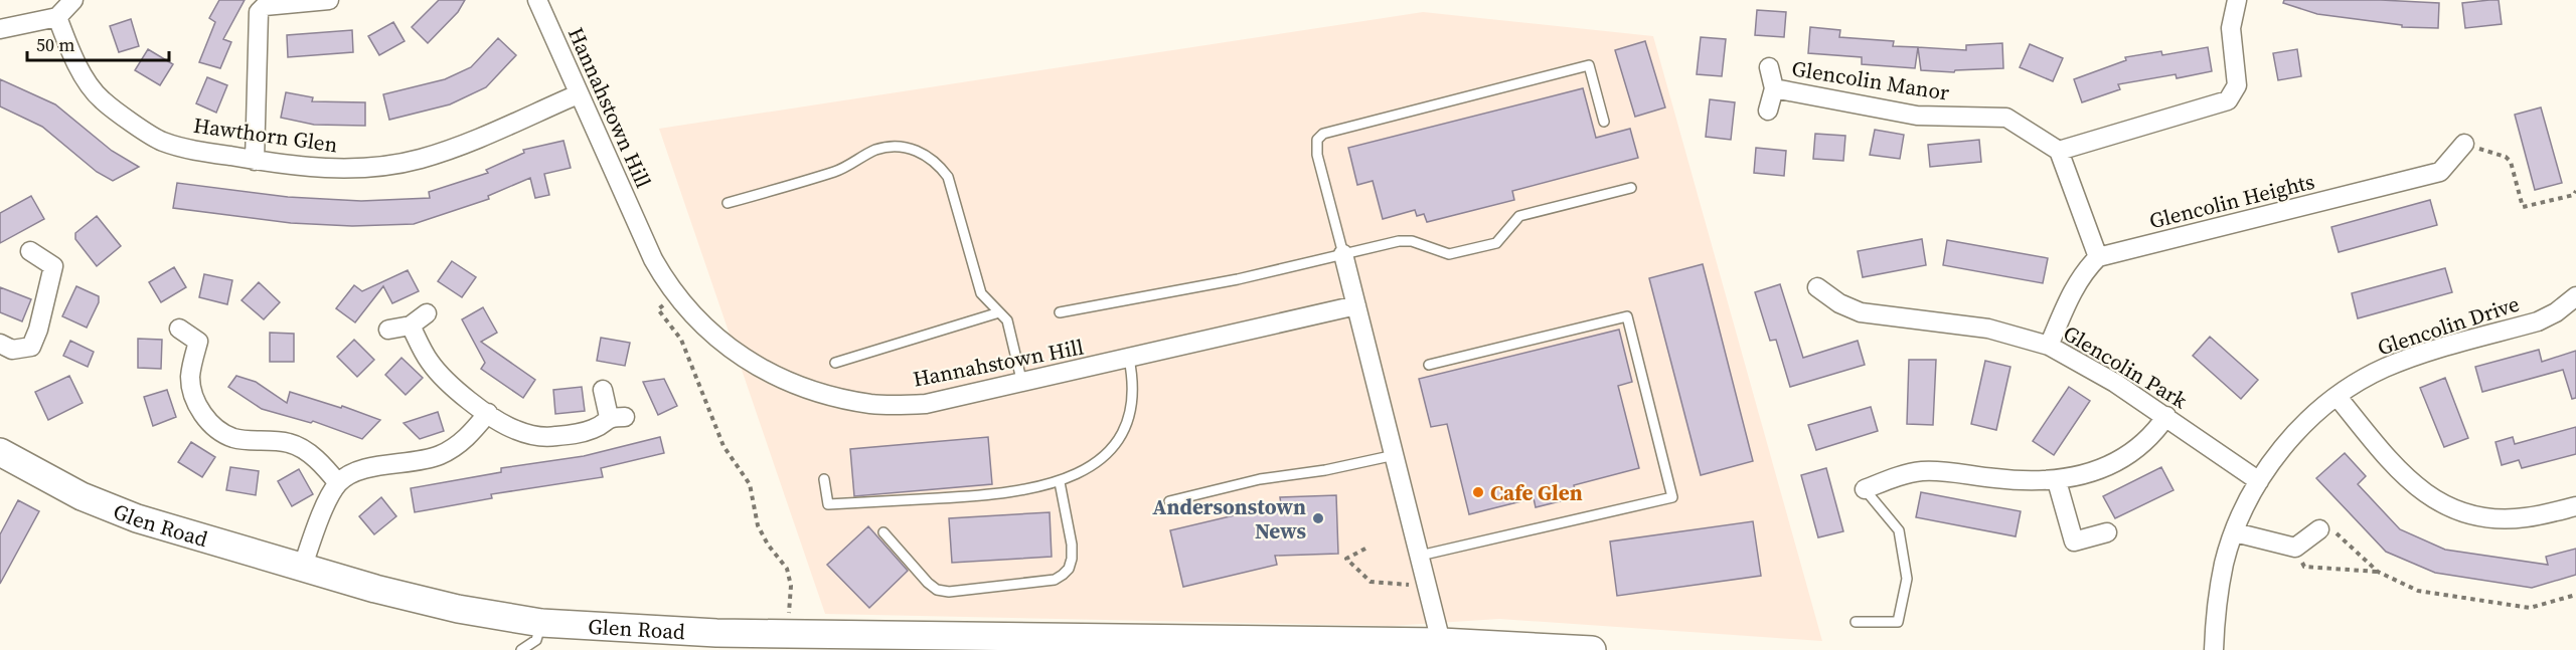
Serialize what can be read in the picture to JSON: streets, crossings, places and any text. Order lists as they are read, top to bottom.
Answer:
{
  "streets": {
    "main road": ["Glen Road"],
    "street": [
      "Glencolin Manor",
      "Hannahstown Hill",
      "Hawthorn Glen",
      "Glencolin Heights",
      "Glencolin Drive",
      "Glencolin Park"
    ]
  },
  "crossings": [
    ["Hannahstown Hill", "Hawthorn Glen"],
    ["Glencolin Drive", "Glencolin Park"]
  ],
  "places": ["Cafe Glen", "Andersonstown News"],
  "scale_bar": "50 m"
}
